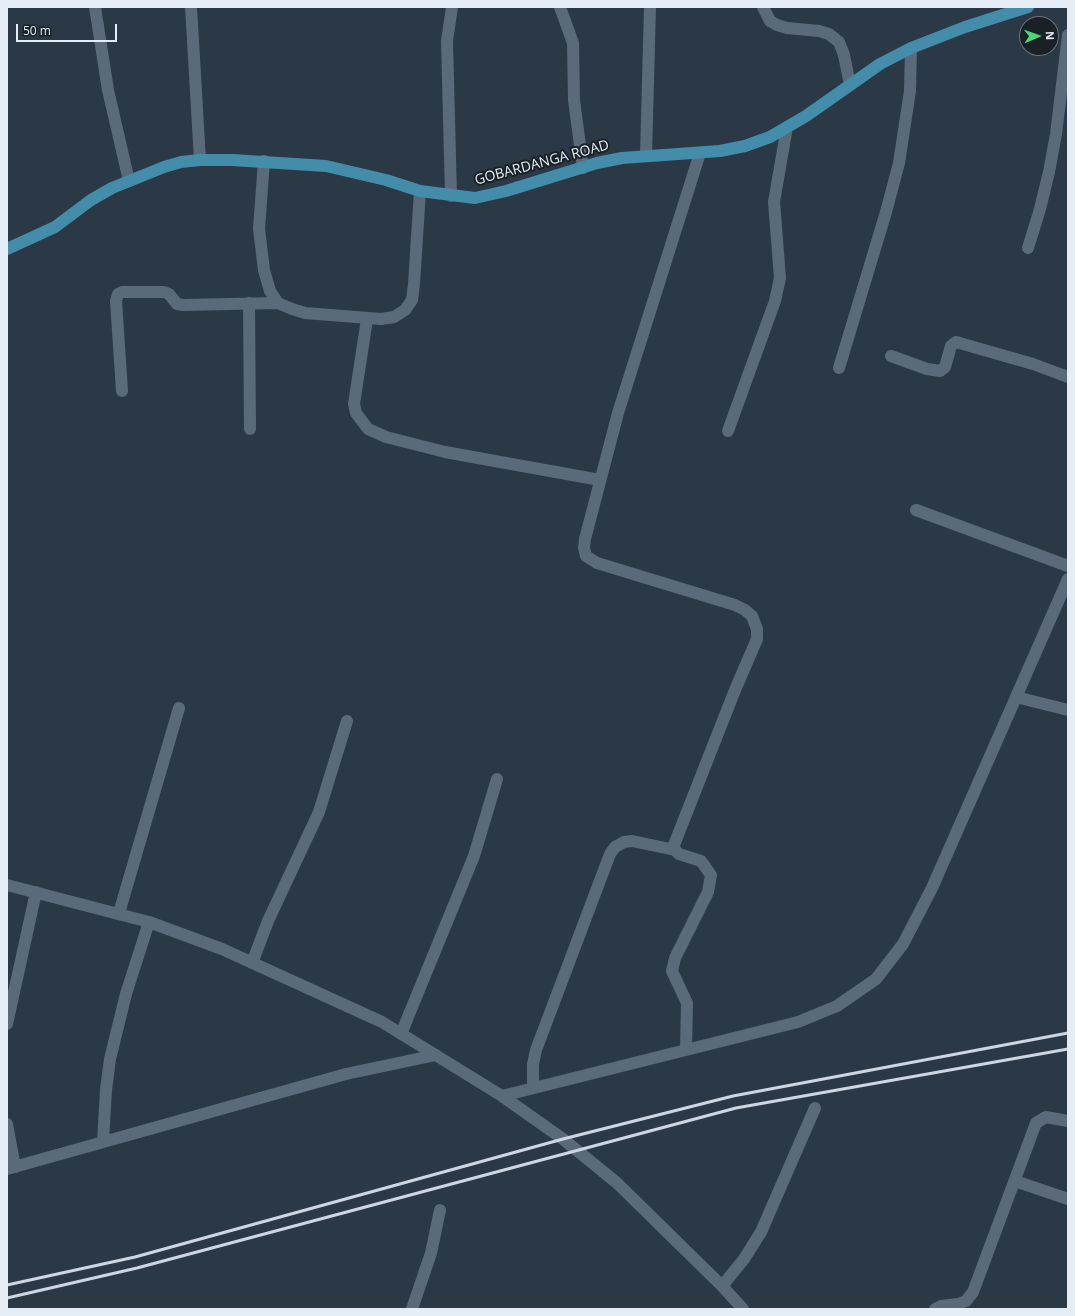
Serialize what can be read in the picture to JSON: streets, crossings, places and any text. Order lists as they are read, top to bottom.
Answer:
{
  "streets": {
    "main road": ["GOBARDANGA ROAD"]
  },
  "scale_bar": "50 m",
  "north": "right"
}
